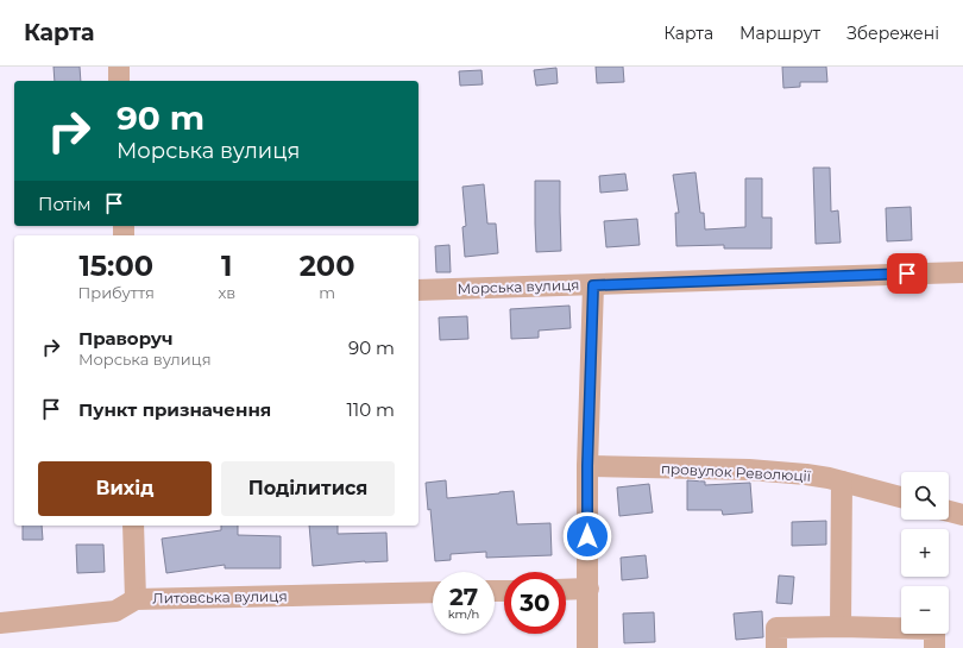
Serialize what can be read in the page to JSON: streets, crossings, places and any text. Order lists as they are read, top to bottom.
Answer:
{
  "streets": {
    "street": ["Морська вулиця", "провулок Революції", "Литовська вулиця"]
  },
  "page": {
    "header": "Карта",
    "nav": ["Карта", "Маршрут", "Збережені"],
    "turn": ["90 m", "Морська вулиця"],
    "then": "Потім",
    "eta": [
      "15:00",
      "Прибуття",
      "1",
      "хв",
      "200",
      "m"
    ],
    "list": [
      {
        "name": "Праворуч",
        "note": "Морська вулиця",
        "value": "90 m"
      },
      {
        "name": "Пункт призначення",
        "value": "110 m"
      }
    ],
    "buttons": ["Вихід", "Поділитися"],
    "map_buttons": ["+", "−"],
    "speed": "27 km/h",
    "limit": "30"
  }
}
